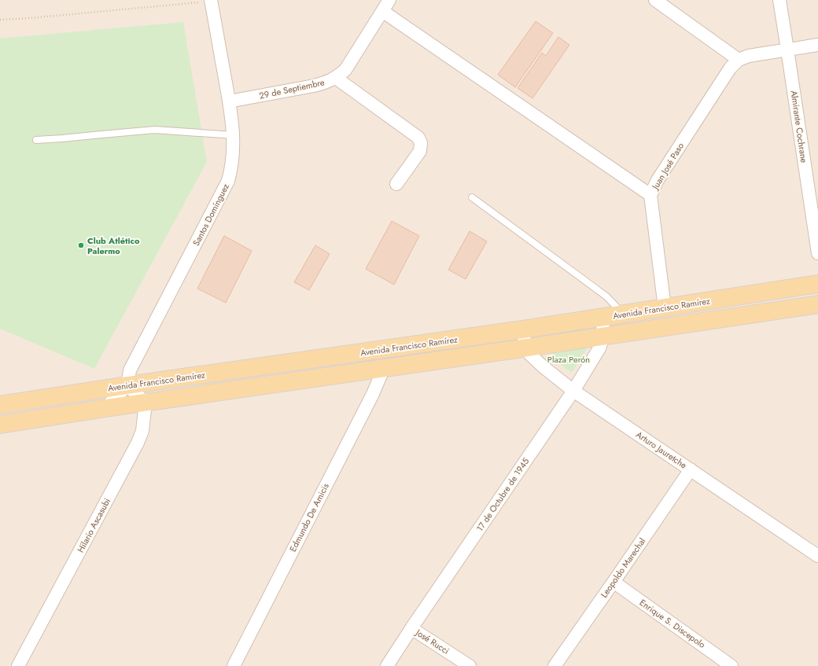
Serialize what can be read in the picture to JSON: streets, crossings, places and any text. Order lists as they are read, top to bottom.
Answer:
{
  "streets": {
    "main road": ["Avenida Francisco Ramírez"],
    "street": [
      "29 de Septiembre",
      "Almirante Cochrane",
      "Juan José Paso",
      "Santos Domínguez",
      "Arturo Jauretche",
      "17 de Octubre de 1945",
      "Edmundo De Amicis",
      "Hilario Ascasubi",
      "Leopoldo Marechal",
      "Enrique S. Discepolo",
      "José Rucci"
    ]
  },
  "crossings": [
    ["29 de Septiembre", "Santos Domínguez"],
    ["Juan José Paso", "Avenida Francisco Ramírez"],
    ["Santos Domínguez", "Avenida Francisco Ramírez"],
    ["Avenida Francisco Ramírez", "Arturo Jauretche"],
    ["Avenida Francisco Ramírez", "17 de Octubre de 1945"],
    ["Arturo Jauretche", "17 de Octubre de 1945"],
    ["Arturo Jauretche", "Leopoldo Marechal"],
    ["17 de Octubre de 1945", "José Rucci"],
    ["Leopoldo Marechal", "Enrique S. Discepolo"]
  ],
  "parks": ["Plaza Perón"],
  "places": ["Club Atlético Palermo"]
}
